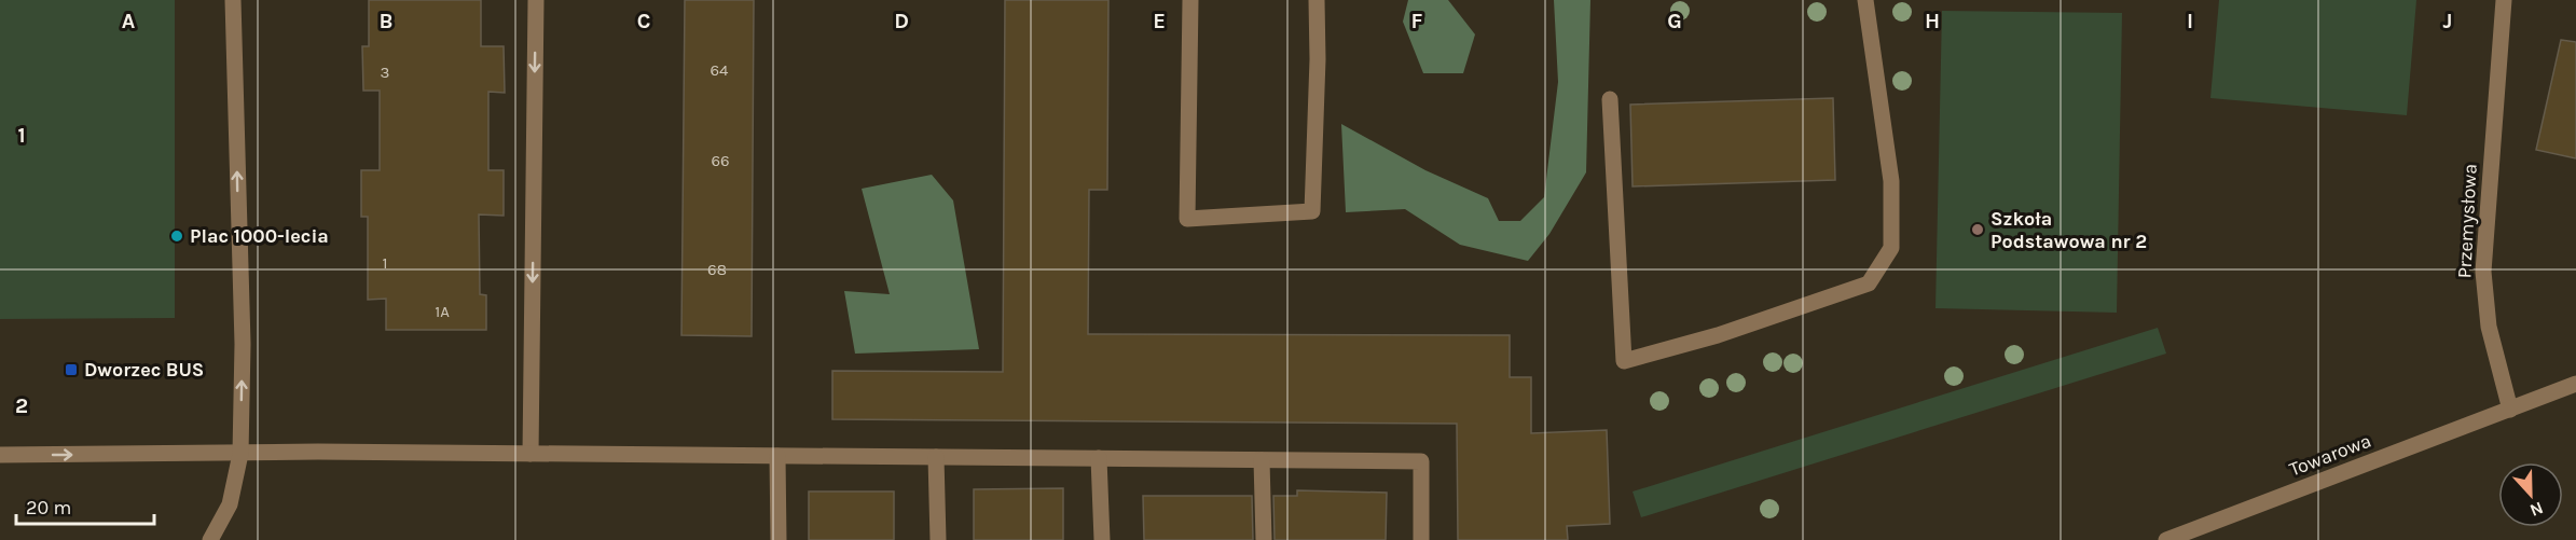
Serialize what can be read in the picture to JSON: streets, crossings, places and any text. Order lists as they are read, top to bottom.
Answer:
{
  "streets": {
    "street": ["Przemysłowa", "Towarowa"]
  },
  "crossings": [
    ["Przemysłowa", "Towarowa"]
  ],
  "places": {
    "other": ["Szkoła Podstawowa nr 2", "Plac 1000-lecia"],
    "transit": ["Dworzec BUS"]
  },
  "house_numbers": [
    "64",
    "3",
    "66",
    "1",
    "68",
    "1A"
  ],
  "scale_bar": "20 m",
  "north": "bottom",
  "grid": {
    "columns": [
      "A",
      "B",
      "C",
      "D",
      "E",
      "F",
      "G",
      "H",
      "I",
      "J"
    ],
    "rows": ["1", "2"]
  }
}
